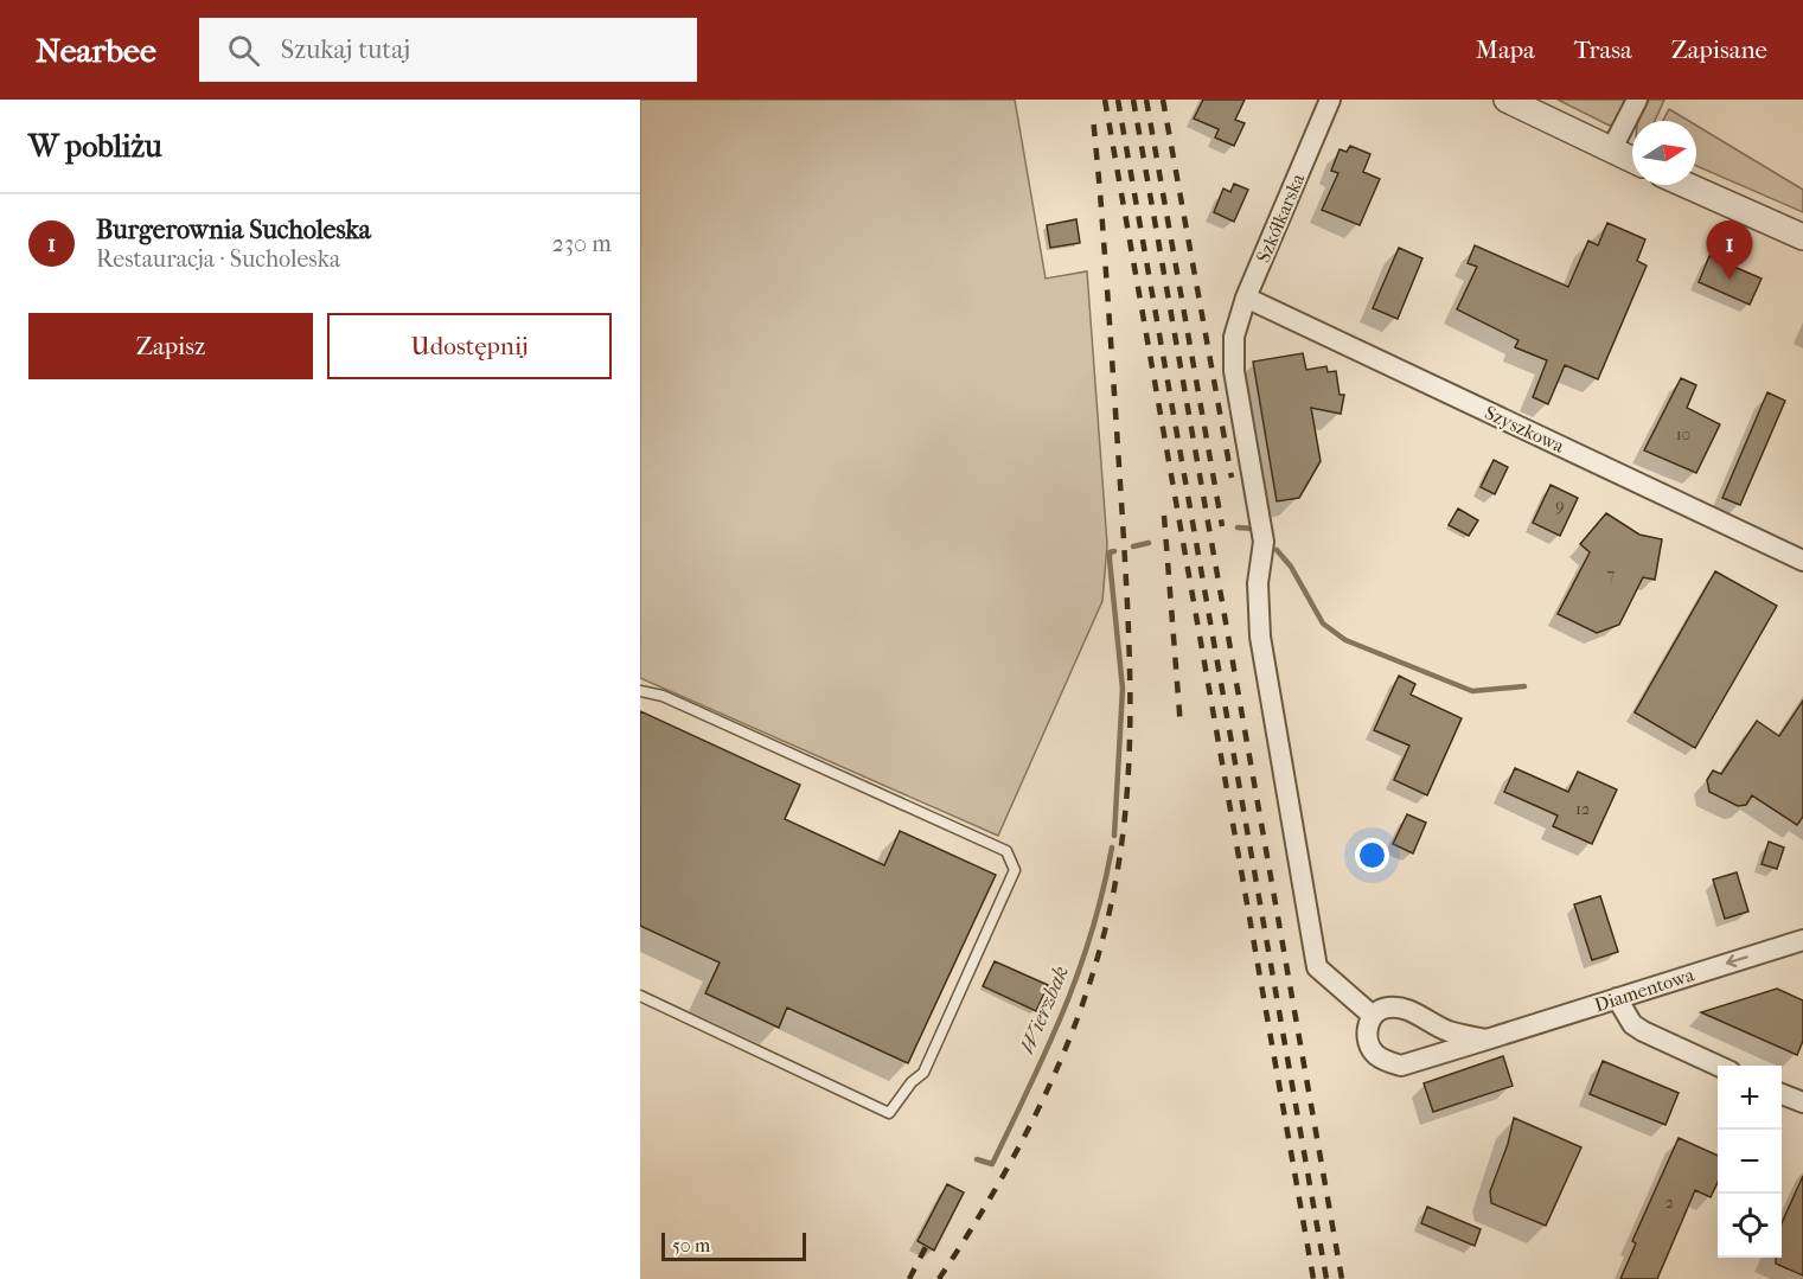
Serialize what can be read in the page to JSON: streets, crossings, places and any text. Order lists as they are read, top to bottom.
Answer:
{
  "streets": {
    "street": ["Szkółkarska", "Szyszkowa", "Diamentowa"]
  },
  "crossings": [
    ["Szkółkarska", "Szyszkowa"],
    ["Szkółkarska", "Diamentowa"]
  ],
  "water": ["Wierzbak"],
  "house_numbers": [
    "10",
    "9",
    "7",
    "12",
    "2"
  ],
  "scale_bar": "50 m",
  "north": "right",
  "page": {
    "header": "Nearbee",
    "search": "Szukaj tutaj",
    "nav": ["Mapa", "Trasa", "Zapisane"],
    "heading": "W pobliżu",
    "list": [
      {
        "mark": "1",
        "name": "Burgerownia Sucholeska",
        "note": "Restauracja · Sucholeska",
        "value": "230 m"
      }
    ],
    "pins": "1",
    "buttons": ["Zapisz", "Udostępnij"],
    "map_buttons": ["+", "−"],
    "scale": "50 m"
  }
}
